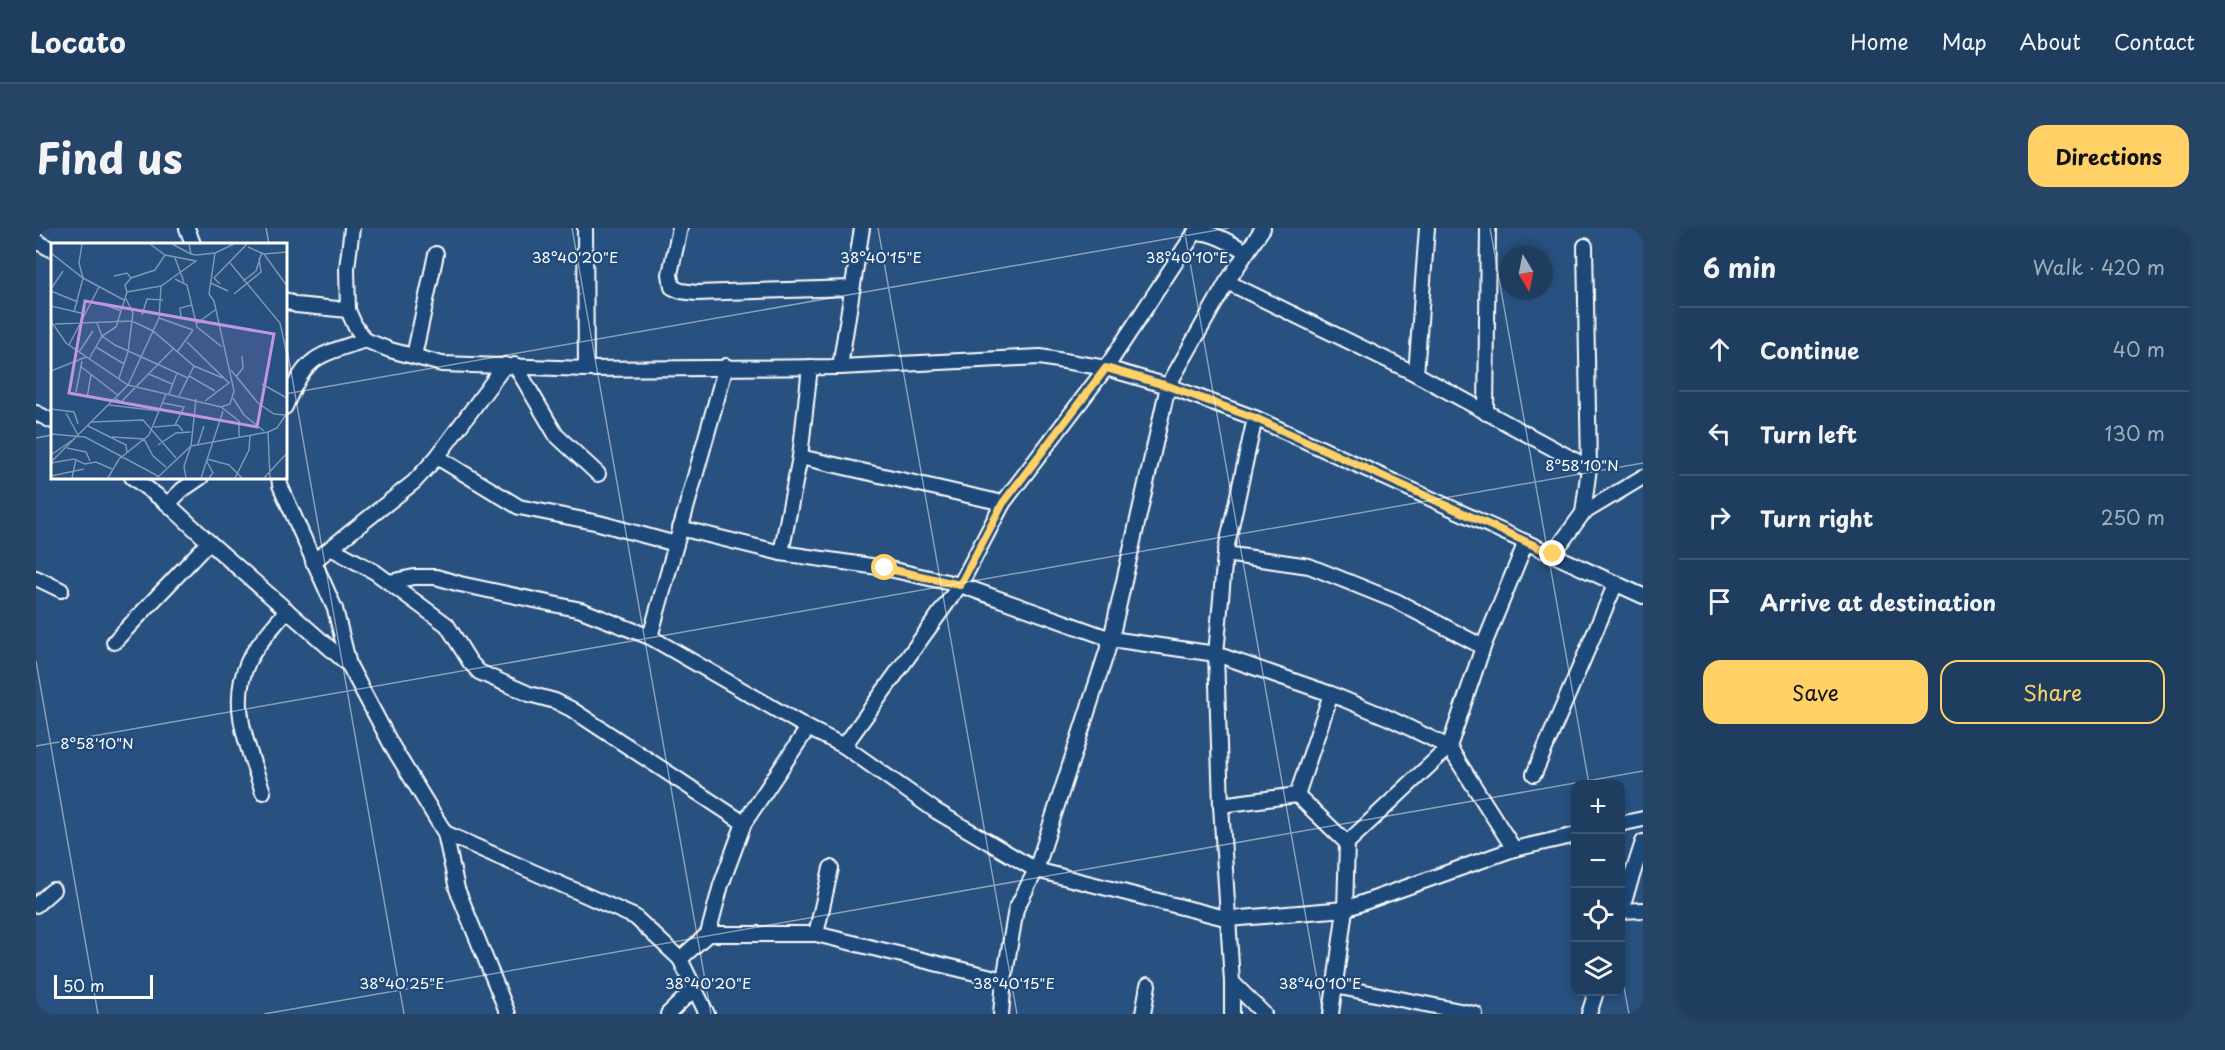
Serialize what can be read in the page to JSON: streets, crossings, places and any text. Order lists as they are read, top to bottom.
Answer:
{
  "scale_bar": "50 m",
  "north": "bottom",
  "page": {
    "header": "Locato",
    "nav": [
      "Home",
      "Map",
      "About",
      "Contact"
    ],
    "title": "Find us",
    "buttons": [
      "Directions",
      ["Save", "Share"]
    ],
    "heading": ["6 min", "Walk · 420 m"],
    "list": [
      ["Continue", "40 m"],
      ["Turn left", "130 m"],
      ["Turn right", "250 m"],
      "Arrive at destination"
    ],
    "map_buttons": ["+", "−"],
    "scale": "50 m"
  },
  "coordinates": [
    "38°40'20\"E",
    "38°40'15\"E",
    "38°40'10\"E",
    "8°58'10\"N",
    "38°40'25\"E"
  ]
}
